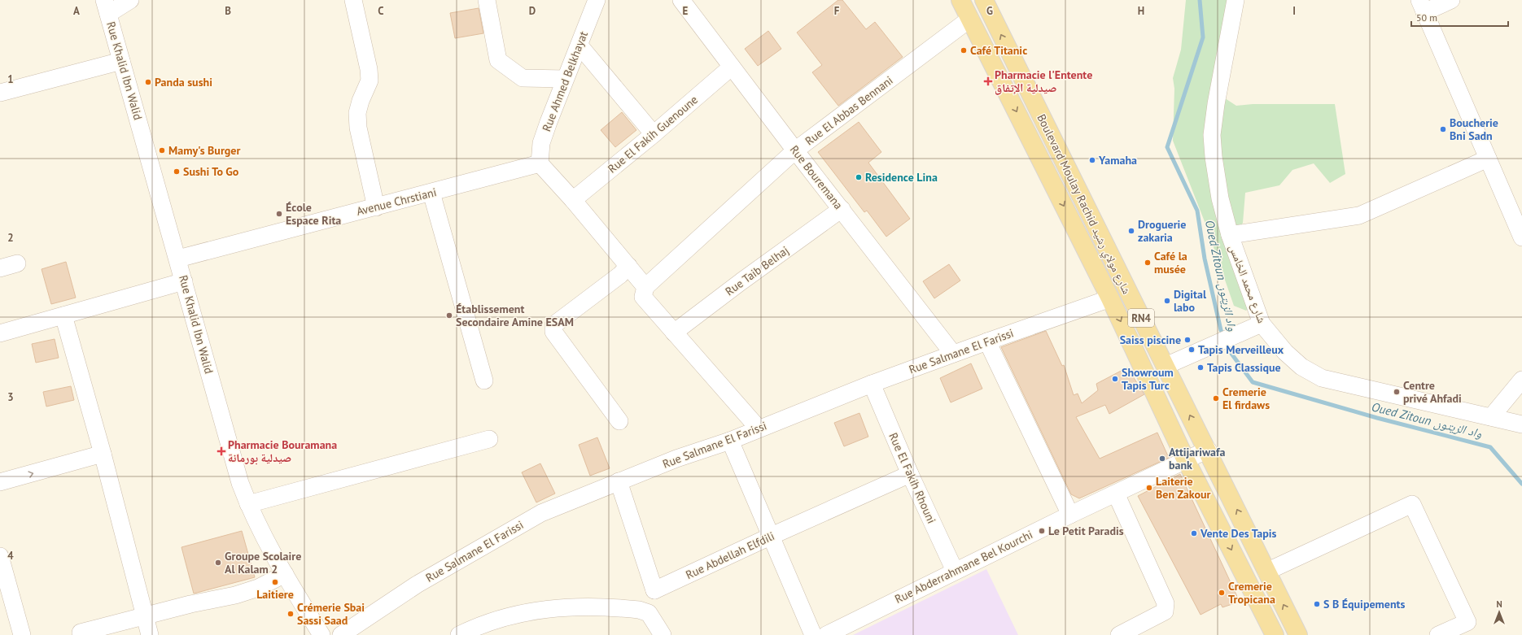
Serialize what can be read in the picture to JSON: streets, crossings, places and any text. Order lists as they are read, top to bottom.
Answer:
{
  "streets": {
    "main road": ["Boulevard Moulay Rachid شارع مولاي رشيد", "RN4"],
    "street": [
      "Rue Khalid Ibn Walid",
      "Rue Ahmed Belkhayat",
      "Rue El Abbas Bennani",
      "Rue El Fakih Guenoune",
      "Rue Bouremana",
      "Avenue Chrstiani",
      "Rue Taib Belhaj",
      "شارع محمد الخامس",
      "Rue Salmane El Farissi",
      "Rue El Fakih Rhouni",
      "Rue Abdellah Elfdili",
      "Rue Abderrahmane Bel Kourchi"
    ]
  },
  "crossings": [
    ["Rue Khalid Ibn Walid", "Avenue Chrstiani"],
    ["Rue Ahmed Belkhayat", "Avenue Chrstiani"],
    ["Rue El Abbas Bennani", "Rue Bouremana"],
    ["Rue El Abbas Bennani", "Boulevard Moulay Rachid شارع مولاي رشيد"],
    ["Rue El Fakih Guenoune", "Rue Bouremana"],
    ["Rue Bouremana", "Rue Taib Belhaj"],
    ["Rue Bouremana", "Rue Salmane El Farissi"],
    ["Boulevard Moulay Rachid شارع مولاي رشيد", "Rue Salmane El Farissi"],
    ["Boulevard Moulay Rachid شارع مولاي رشيد", "Rue Abderrahmane Bel Kourchi"],
    ["Rue Salmane El Farissi", "Rue El Fakih Rhouni"],
    ["Rue El Fakih Rhouni", "Rue Abdellah Elfdili"],
    ["Rue El Fakih Rhouni", "Rue Abderrahmane Bel Kourchi"]
  ],
  "water": ["Oued Zitoun واد الزيتون"],
  "places": {
    "other": [
      "Café Titanic",
      "Panda sushi",
      "Boucherie Bni Sadn",
      "Mamy's Burger",
      "Yamaha",
      "Sushi To Go",
      "Residence Lina",
      "École Espace Rita",
      "Droguerie zakaria",
      "Café la musée",
      "Digital labo",
      "Établissement Secondaire Amine ESAM",
      "Saiss piscine",
      "Tapis Merveilleux",
      "Tapis Classique",
      "Showroum Tapis Turc",
      "Centre privé Ahfadi",
      "Cremerie El firdaws",
      "Attijariwafa bank",
      "Laiterie Ben Zakour",
      "Le Petit Paradis",
      "Vente Des Tapis",
      "Groupe Scolaire Al Kalam 2",
      "Laitiere",
      "Cremerie Tropicana",
      "S B Équipements",
      "Crémerie Sbai Sassi Saad"
    ],
    "health": ["Pharmacie l'Entente صيدلية الإتفاق", "Pharmacie Bouramana صيدلية بورمانة"]
  },
  "scale_bar": "50 m",
  "north": "top",
  "grid": {
    "columns": [
      "A",
      "B",
      "C",
      "D",
      "E",
      "F",
      "G",
      "H",
      "I"
    ],
    "rows": [
      "1",
      "2",
      "3",
      "4"
    ]
  }
}
